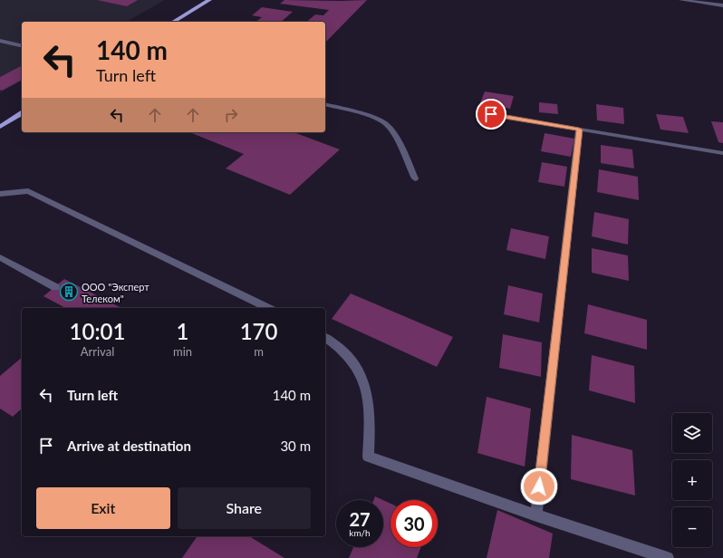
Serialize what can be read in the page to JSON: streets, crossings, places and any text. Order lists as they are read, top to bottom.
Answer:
{
  "places": {
    "building": ["ООО \"Эксперт Телеком\""]
  },
  "page": {
    "turn": ["140 m", "Turn left"],
    "eta": [
      "10:01",
      "Arrival",
      "1",
      "min",
      "170",
      "m"
    ],
    "list": [
      {
        "name": "Turn left",
        "value": "140 m"
      },
      {
        "name": "Arrive at destination",
        "value": "30 m"
      }
    ],
    "map_buttons": ["+", "−"],
    "buttons": ["Exit", "Share"],
    "speed": "27 km/h",
    "limit": "30"
  }
}
